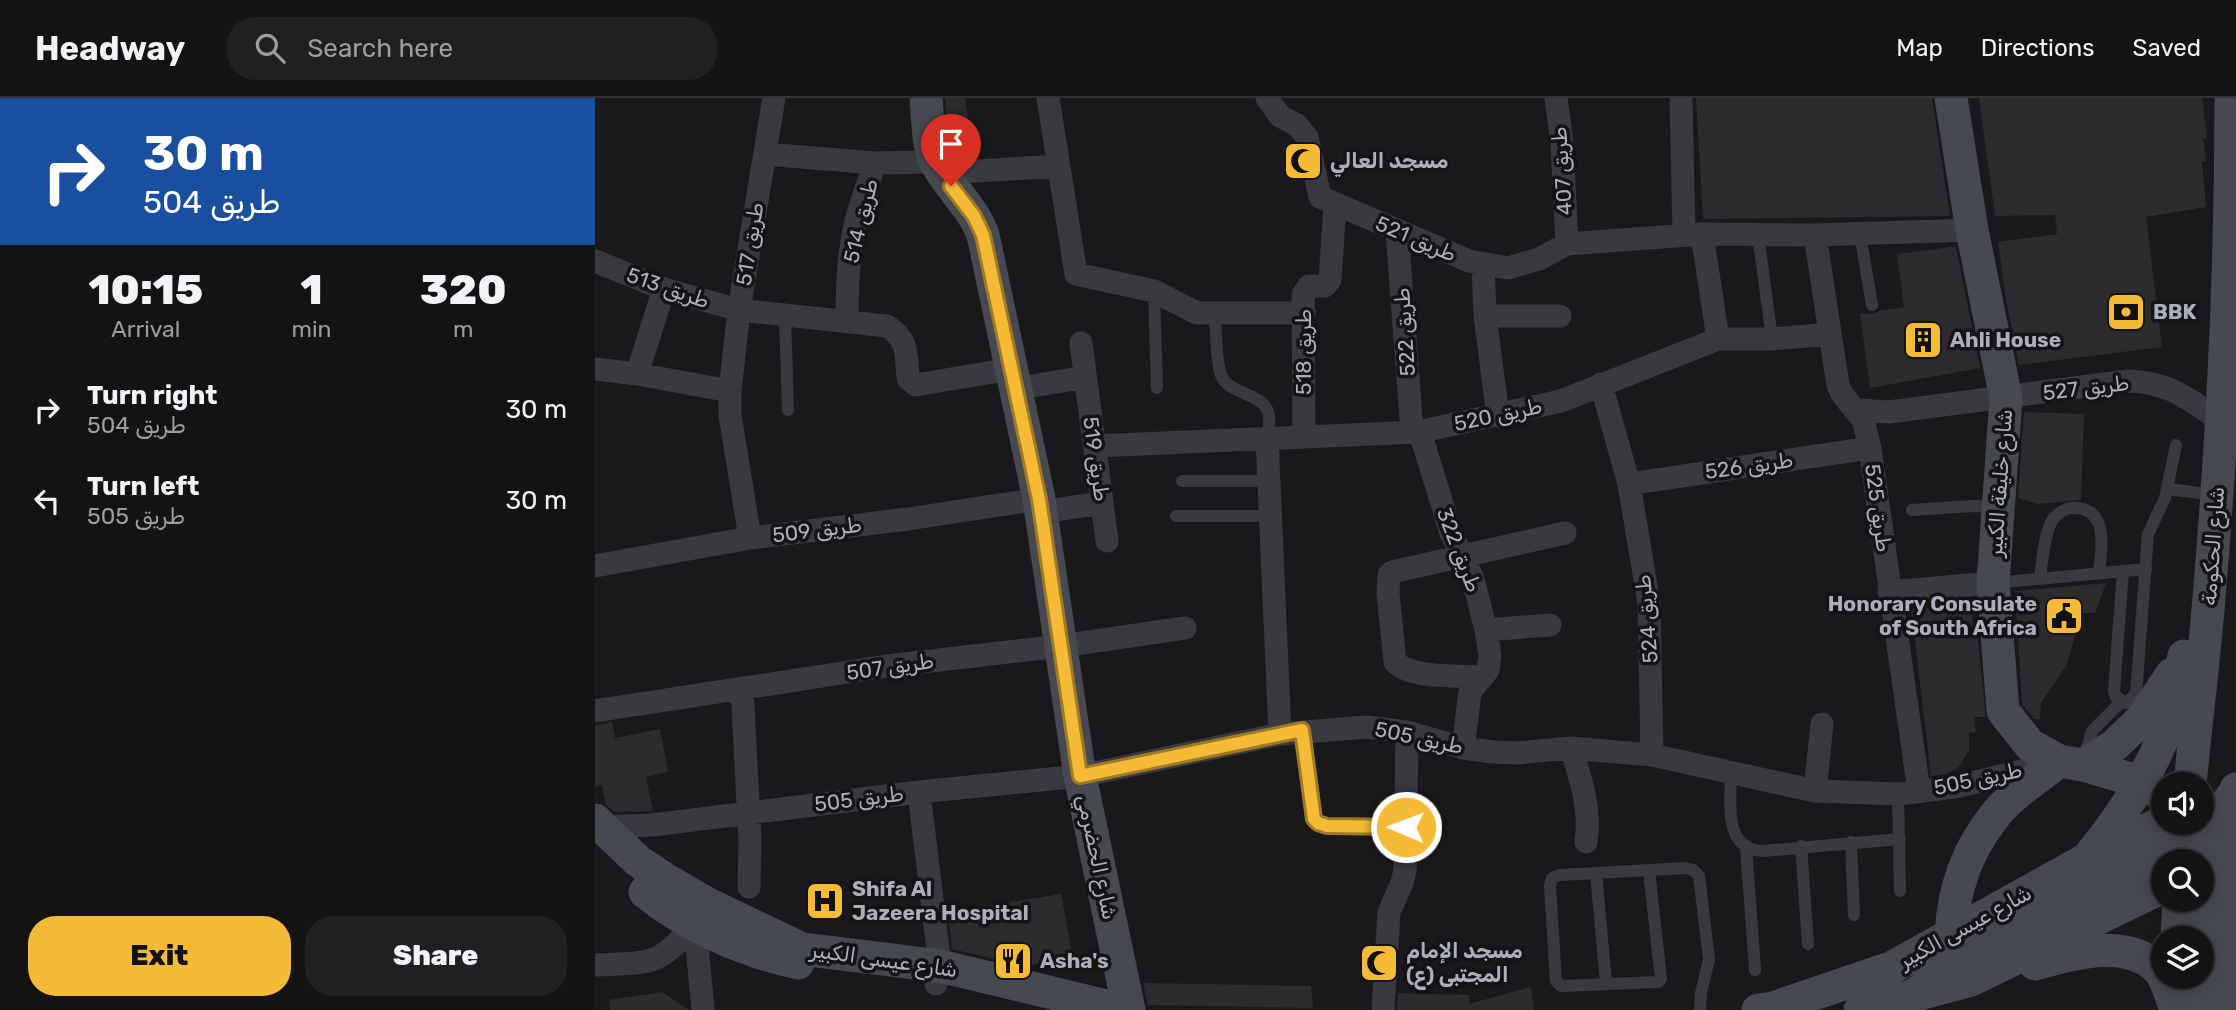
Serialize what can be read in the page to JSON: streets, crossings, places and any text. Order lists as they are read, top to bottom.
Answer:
{
  "streets": {
    "main road": [
      "شارع خليفة الكبير",
      "شارع الحكومة",
      "شارع الحضرمي",
      "شارع عيسى الكبير"
    ],
    "street": [
      "طريق 407",
      "طريق 514",
      "طريق 521",
      "طريق 517",
      "طريق 513",
      "طريق 522",
      "طريق 518",
      "طريق 527",
      "طريق 520",
      "طريق 519",
      "طريق 526",
      "طريق 525",
      "طريق 509",
      "طريق 322",
      "طريق 524",
      "طريق 507",
      "طريق 505"
    ]
  },
  "crossings": [
    ["طريق 514", "طريق 517"],
    ["طريق 514", "طريق 513"],
    ["طريق 514", "شارع الحضرمي"],
    ["طريق 521", "طريق 522"],
    ["طريق 521", "طريق 518"],
    ["طريق 521", "طريق 520"],
    ["طريق 517", "طريق 513"],
    ["طريق 517", "طريق 509"],
    ["طريق 513", "شارع الحضرمي"],
    ["طريق 522", "طريق 520"],
    ["طريق 522", "طريق 322"],
    ["طريق 518", "طريق 520"],
    ["طريق 527", "شارع خليفة الكبير"],
    ["طريق 527", "طريق 525"],
    ["طريق 527", "شارع الحكومة"],
    ["طريق 520", "طريق 519"],
    ["طريق 520", "طريق 322"],
    ["طريق 520", "طريق 524"],
    ["طريق 519", "طريق 509"],
    ["طريق 526", "طريق 525"],
    ["طريق 526", "طريق 524"],
    ["شارع خليفة الكبير", "طريق 505"],
    ["طريق 525", "طريق 505"],
    ["طريق 509", "شارع الحضرمي"],
    ["طريق 322", "طريق 505"],
    ["طريق 524", "طريق 505"],
    ["طريق 507", "شارع الحضرمي"],
    ["طريق 505", "شارع الحضرمي"],
    ["طريق 505", "شارع عيسى الكبير"]
  ],
  "places": {
    "mosque": ["مسجد العالي", "مسجد الإمام المجتبى (ع)"],
    "bank": ["BBK"],
    "building": ["Ahli House"],
    "public building": ["Honorary Consulate of South Africa"],
    "hospital": ["Shifa Al Jazeera Hospital"],
    "restaurant": ["Asha's"]
  },
  "page": {
    "header": "Headway",
    "search": "Search here",
    "nav": ["Map", "Directions", "Saved"],
    "turn": ["30 m", "طريق 504"],
    "eta": [
      "10:15",
      "Arrival",
      "1",
      "min",
      "320",
      "m"
    ],
    "list": [
      {
        "name": "Turn right",
        "note": "طريق 504",
        "value": "30 m"
      },
      {
        "name": "Turn left",
        "note": "طريق 505",
        "value": "30 m"
      }
    ],
    "buttons": ["Exit", "Share"]
  }
}
